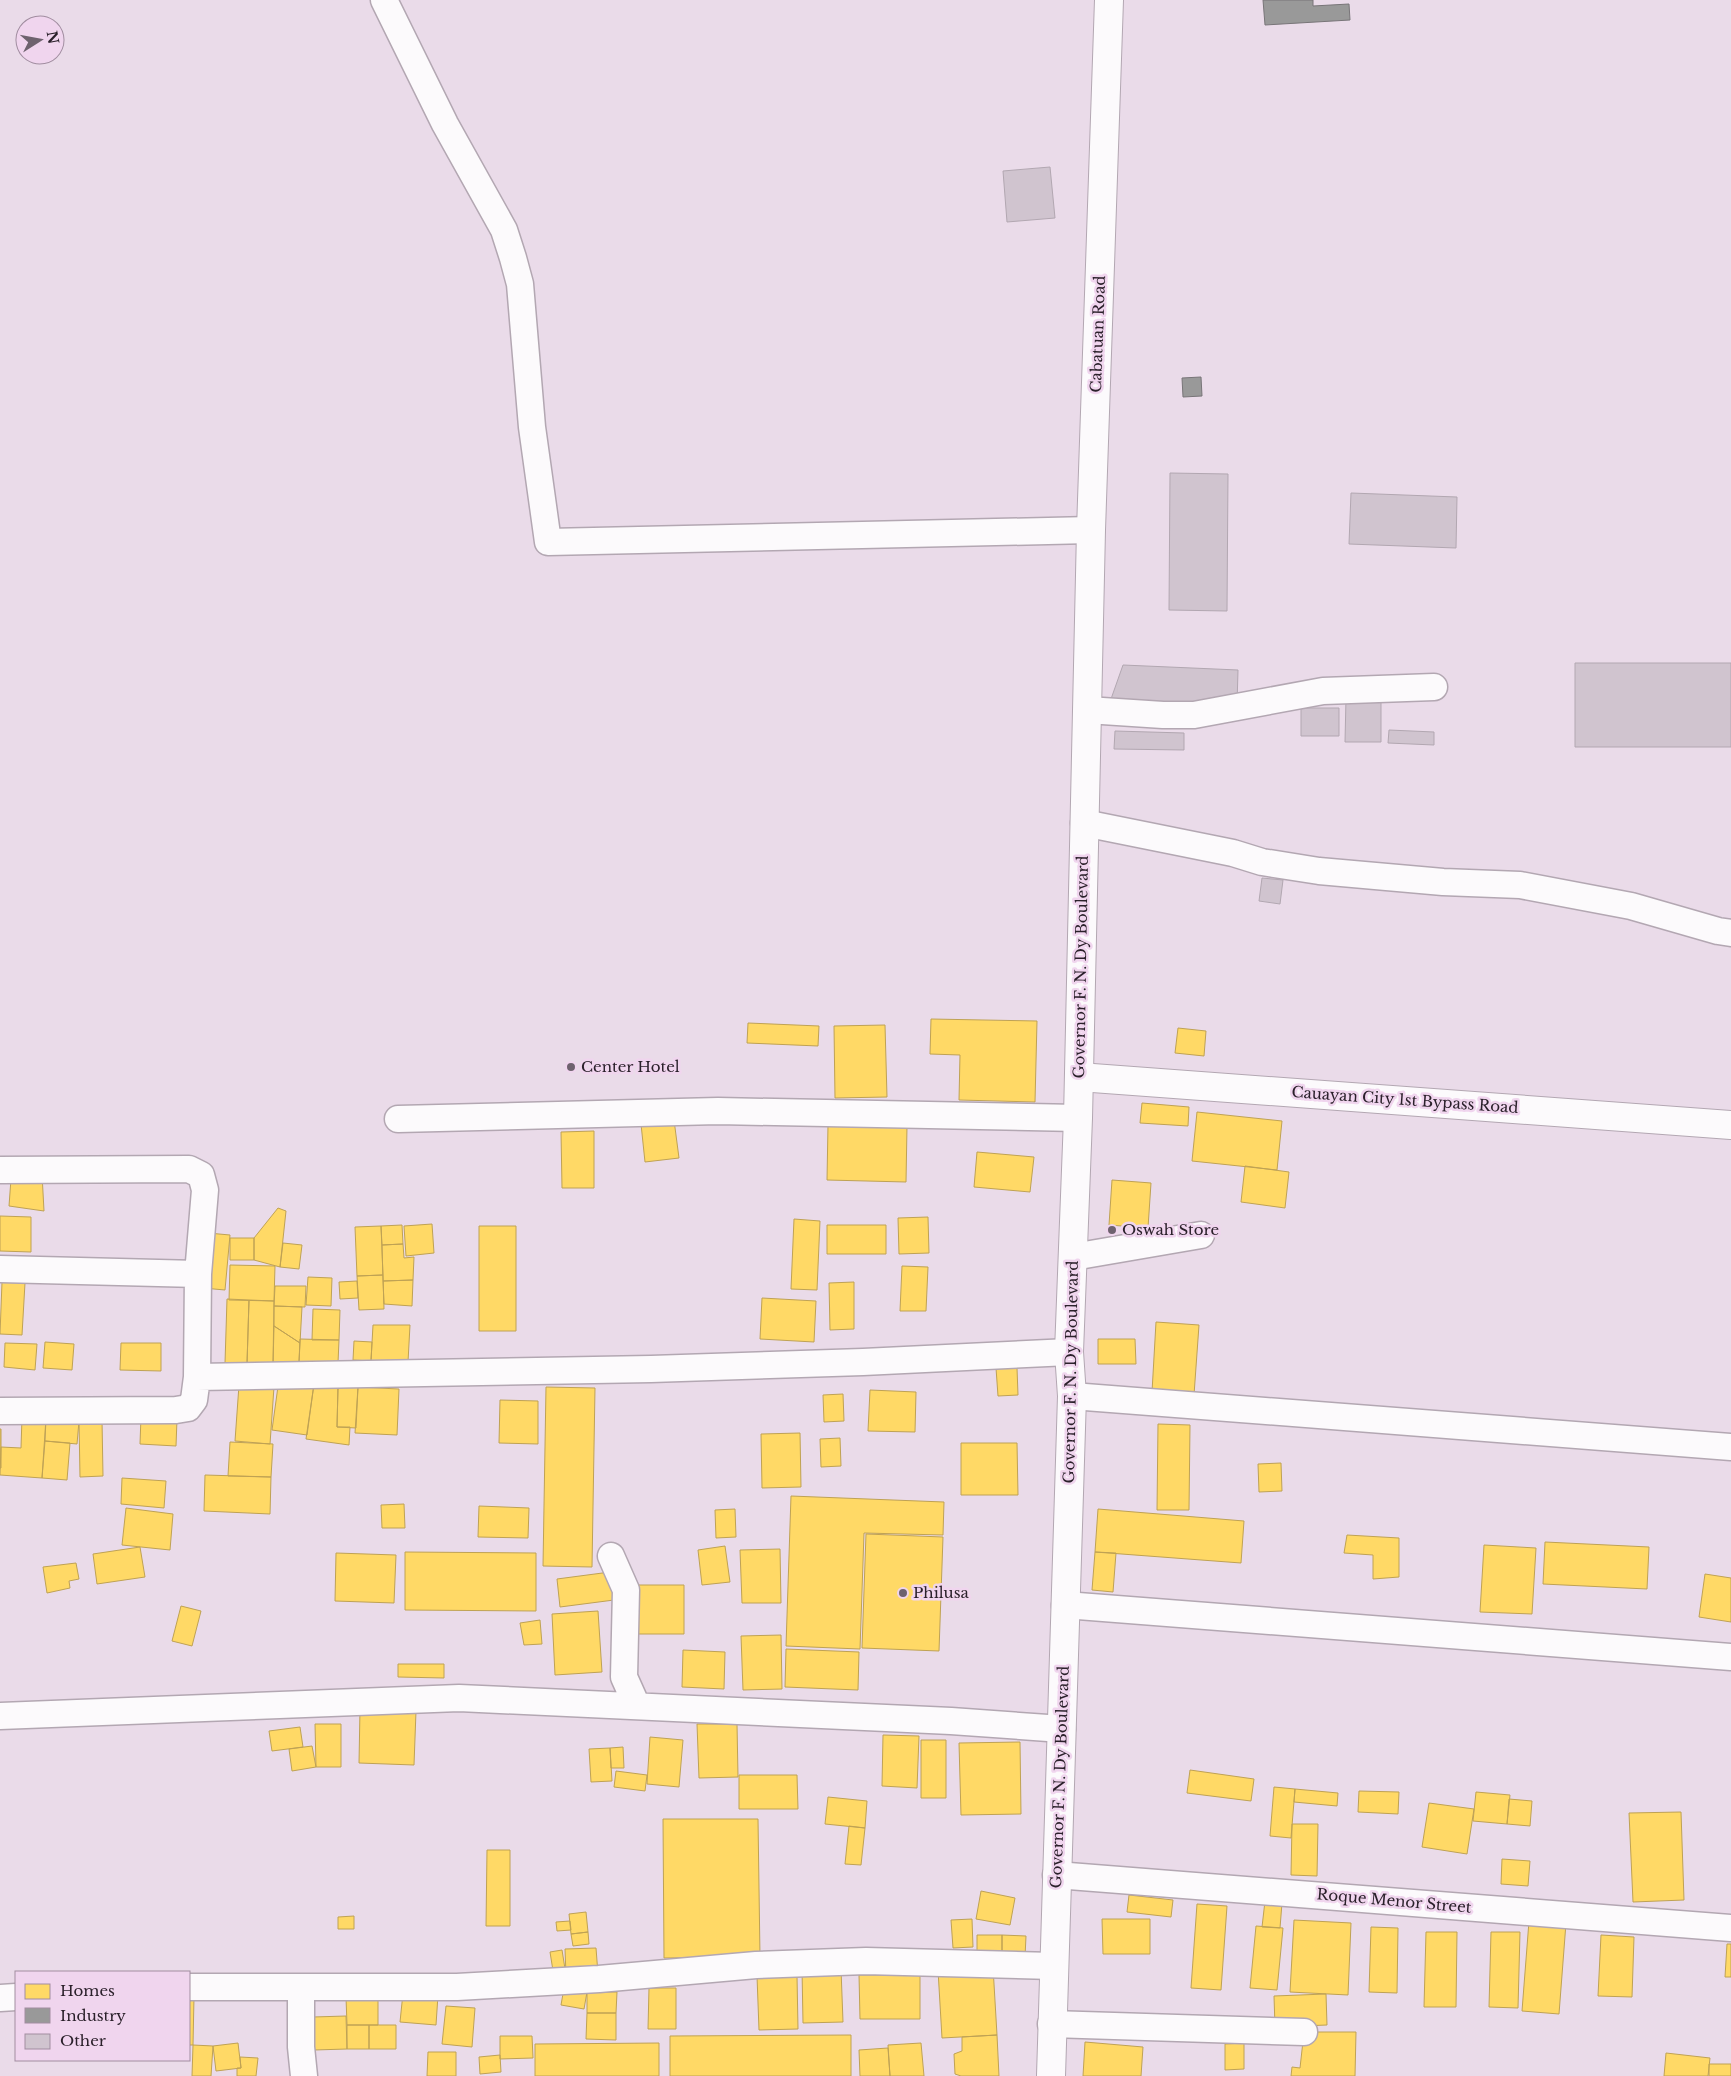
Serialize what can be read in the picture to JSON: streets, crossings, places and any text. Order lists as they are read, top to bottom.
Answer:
{
  "streets": {
    "main road": ["Cabatuan Road", "Governor F. N. Dy Boulevard", "Cauayan City 1st Bypass Road"],
    "street": ["Roque Menor Street"]
  },
  "crossings": [
    ["Cabatuan Road", "Governor F. N. Dy Boulevard"],
    ["Governor F. N. Dy Boulevard", "Cauayan City 1st Bypass Road"],
    ["Governor F. N. Dy Boulevard", "Roque Menor Street"]
  ],
  "places": ["Center Hotel", "Oswah Store", "Philusa"],
  "legend": ["Homes", "Industry", "Other"],
  "north": "right"
}
